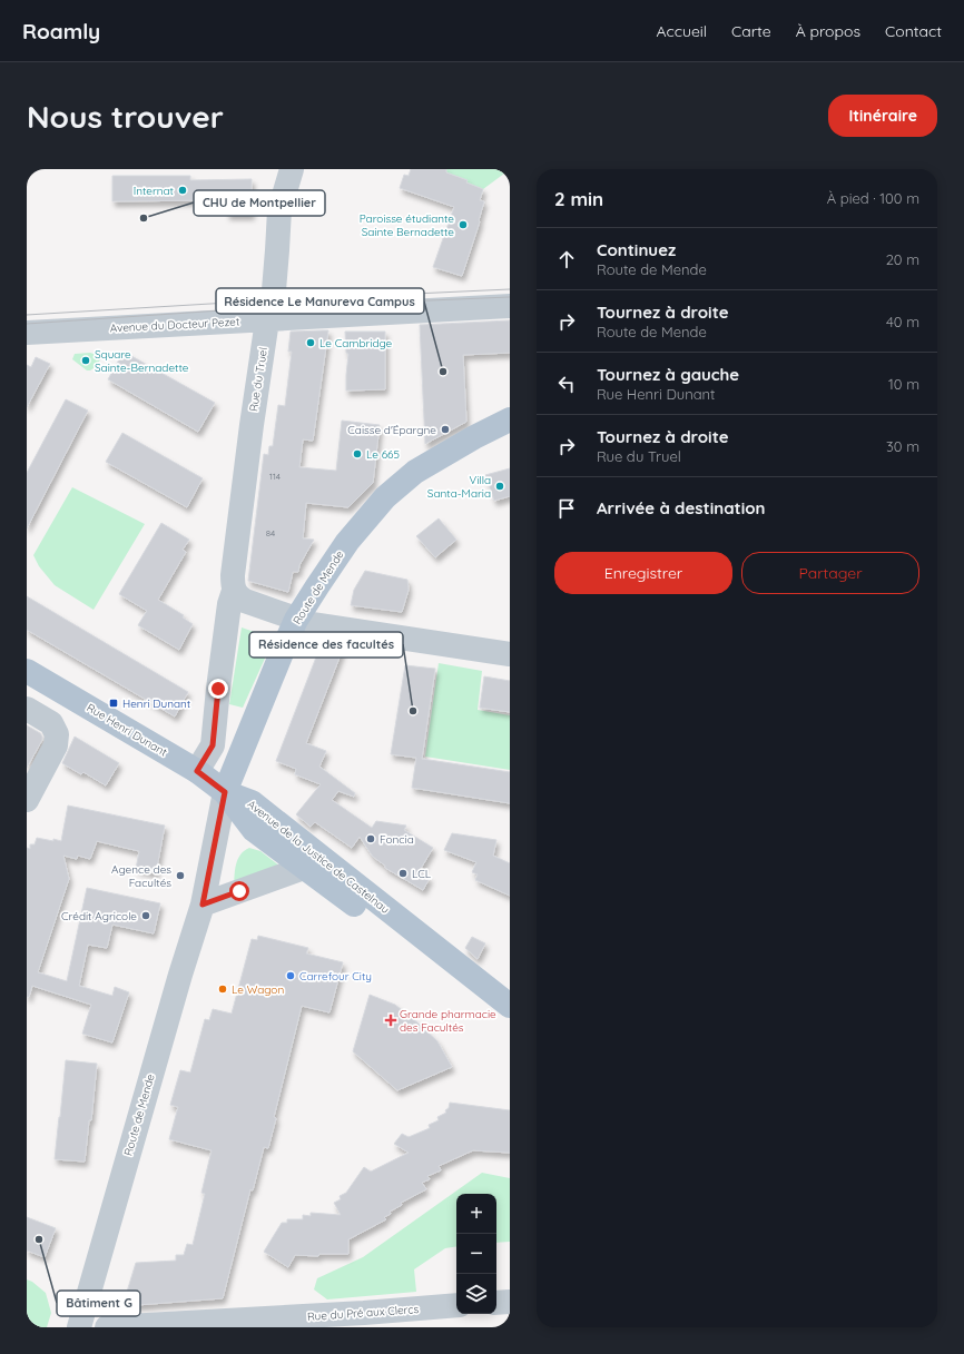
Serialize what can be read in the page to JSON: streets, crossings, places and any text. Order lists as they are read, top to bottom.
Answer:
{
  "streets": {
    "main road": ["Route de Mende", "Rue Henri Dunant", "Avenue de la Justice de Castelnau"],
    "street": ["Avenue du Docteur Pezet", "Rue du Truel", "Rue du Pré aux Clercs"]
  },
  "crossings": [
    ["Avenue du Docteur Pezet", "Rue du Truel"],
    ["Rue du Truel", "Rue Henri Dunant"],
    ["Route de Mende", "Rue Henri Dunant"],
    ["Route de Mende", "Avenue de la Justice de Castelnau"],
    ["Rue Henri Dunant", "Avenue de la Justice de Castelnau"]
  ],
  "places": {
    "other": [
      "Internat",
      "CHU de Montpellier",
      "Paroisse étudiante Sainte Bernadette",
      "Le Cambridge",
      "Square Sainte-Bernadette",
      "Résidence Le Manureva Campus",
      "Caisse d'Épargne",
      "Le 665",
      "Villa Santa-Maria",
      "Résidence des facultés",
      "Foncia",
      "LCL",
      "Agence des Facultés",
      "Crédit Agricole",
      "Carrefour City",
      "Le Wagon",
      "Bâtiment G"
    ],
    "transit": ["Henri Dunant"],
    "health": ["Grande pharmacie des Facultés"]
  },
  "house_numbers": ["114", "84"],
  "page": {
    "header": "Roamly",
    "nav": [
      "Accueil",
      "Carte",
      "À propos",
      "Contact"
    ],
    "buttons": [
      "Itinéraire",
      ["Enregistrer", "Partager"]
    ],
    "title": "Nous trouver",
    "heading": ["2 min", "À pied · 100 m"],
    "list": [
      ["Continuez", "Route de Mende", "20 m"],
      ["Tournez à droite", "Route de Mende", "40 m"],
      ["Tournez à gauche", "Rue Henri Dunant", "10 m"],
      ["Tournez à droite", "Rue du Truel", "30 m"],
      "Arrivée à destination"
    ],
    "map_buttons": ["+", "−"]
  }
}
